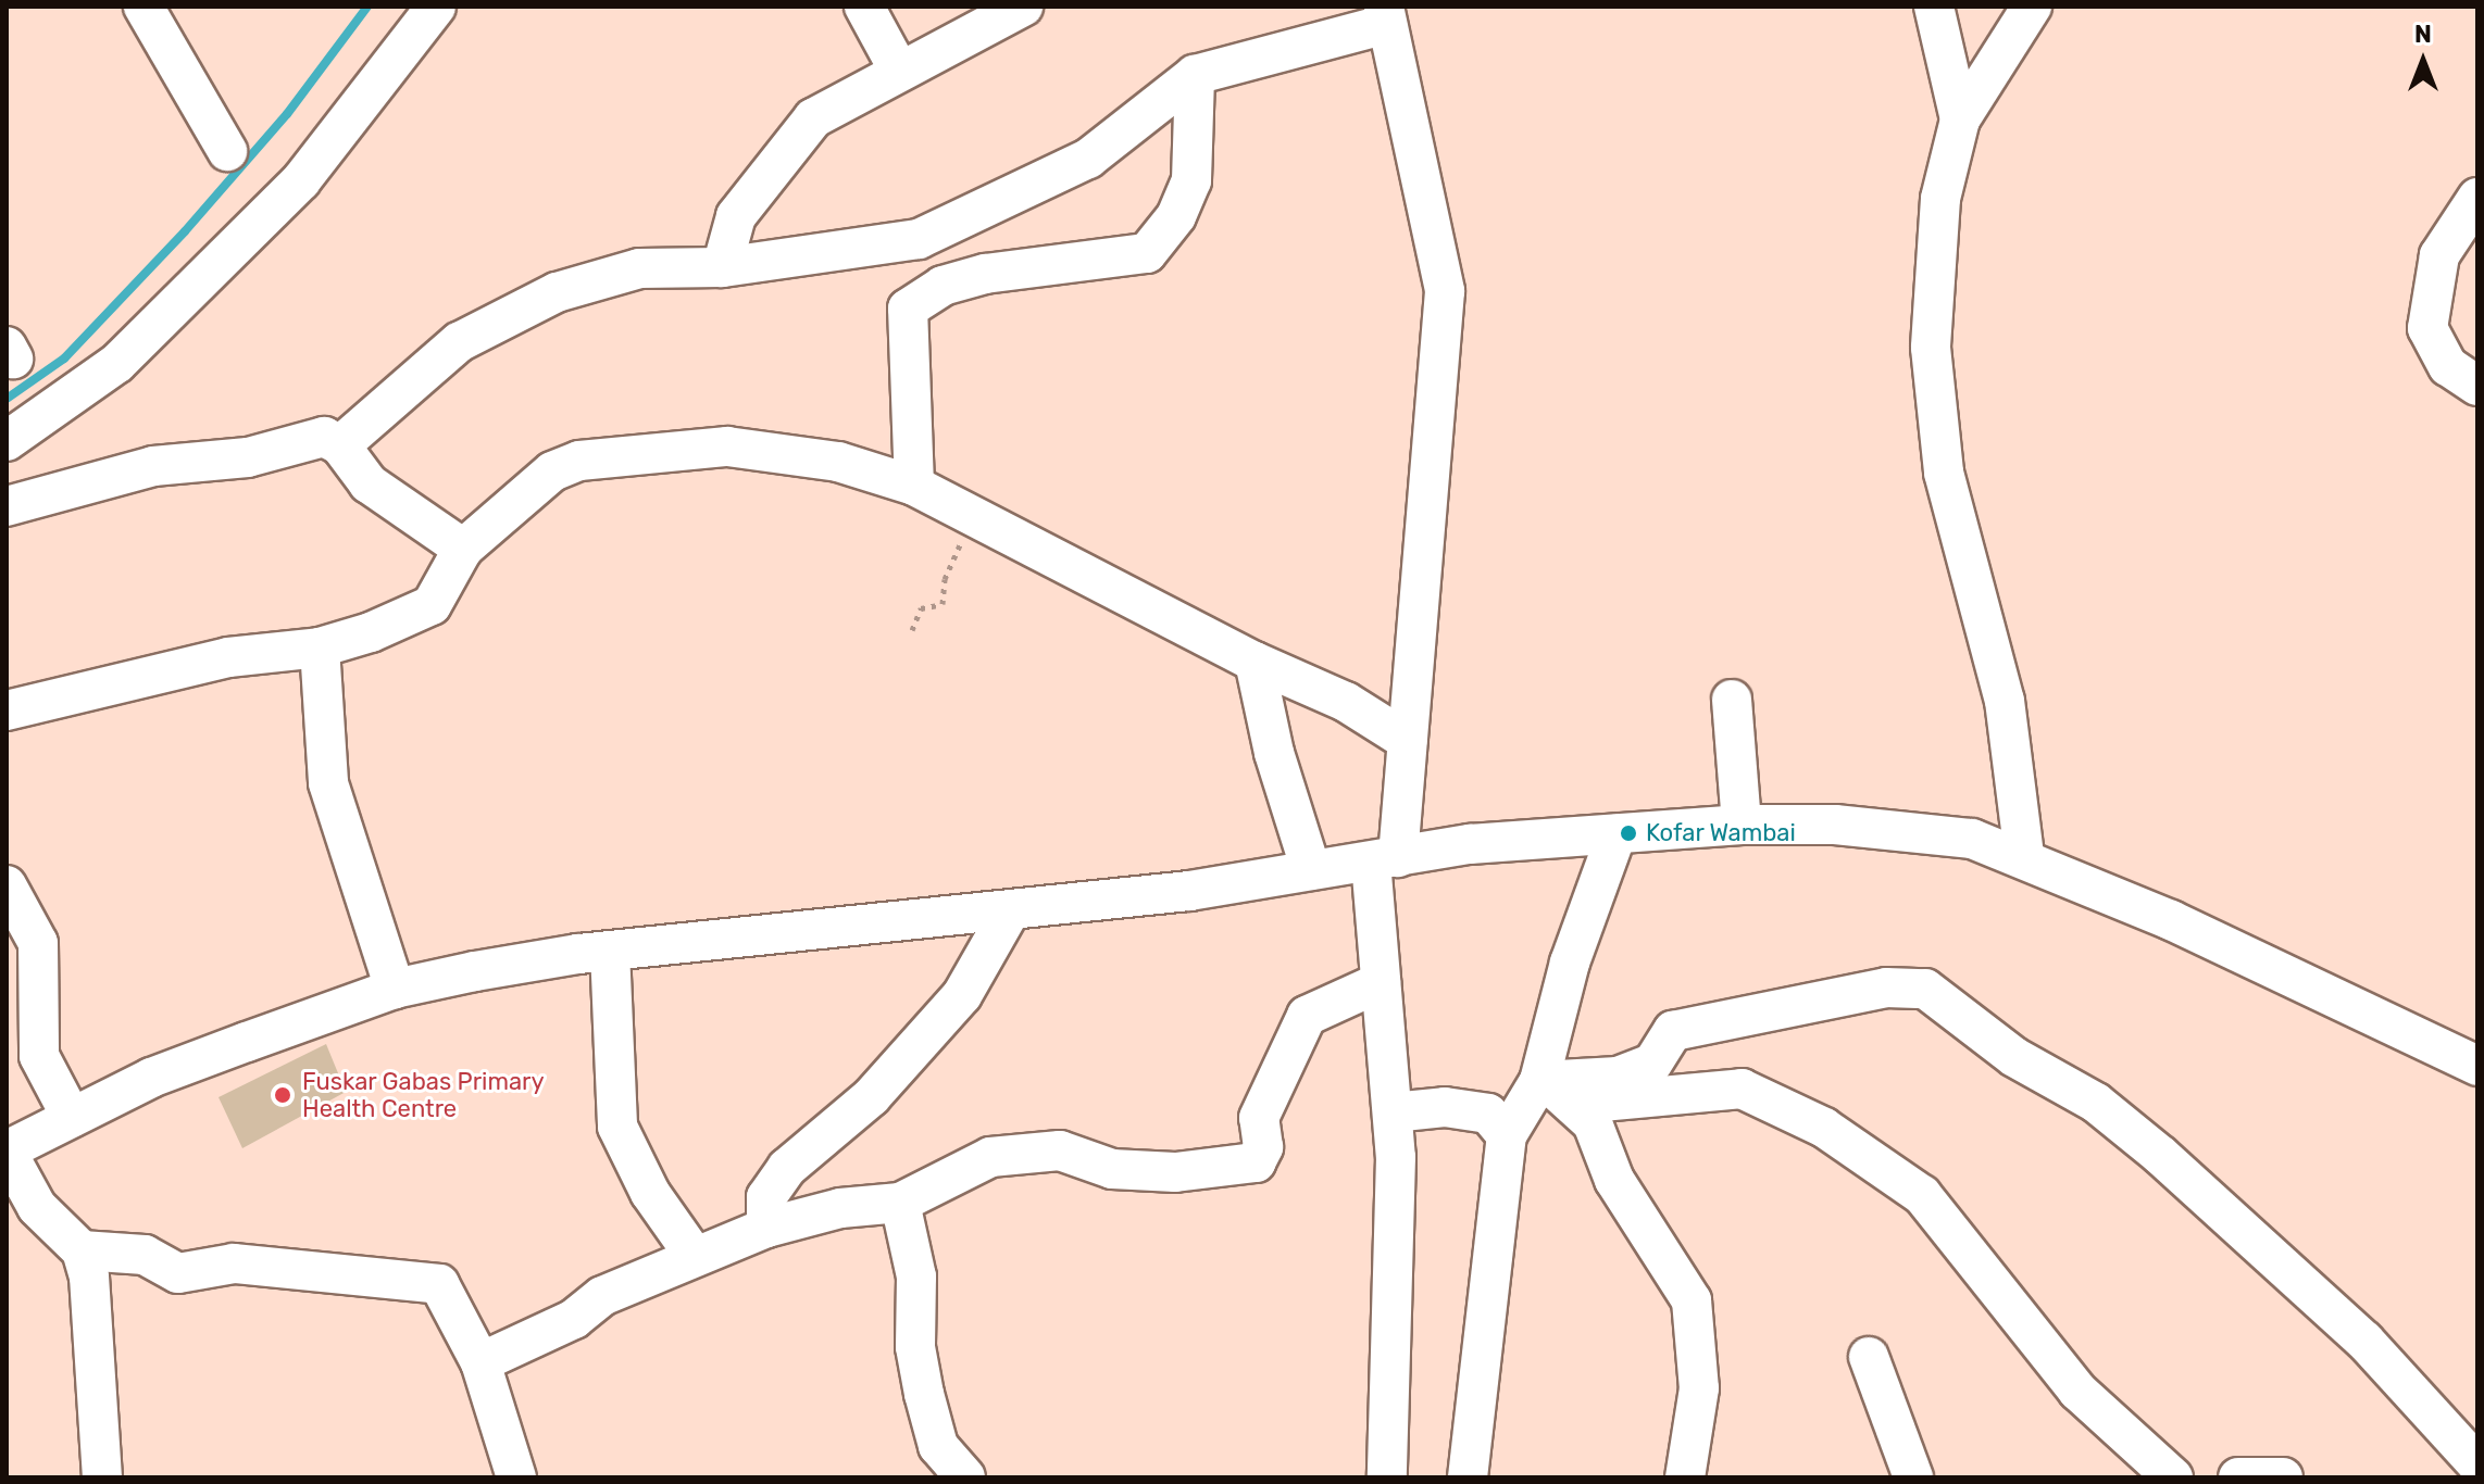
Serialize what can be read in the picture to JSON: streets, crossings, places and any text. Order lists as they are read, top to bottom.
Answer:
{
  "places": ["Kofar Wambai", "Fuskar Gabas Primary Health Centre"],
  "north": "top"
}
